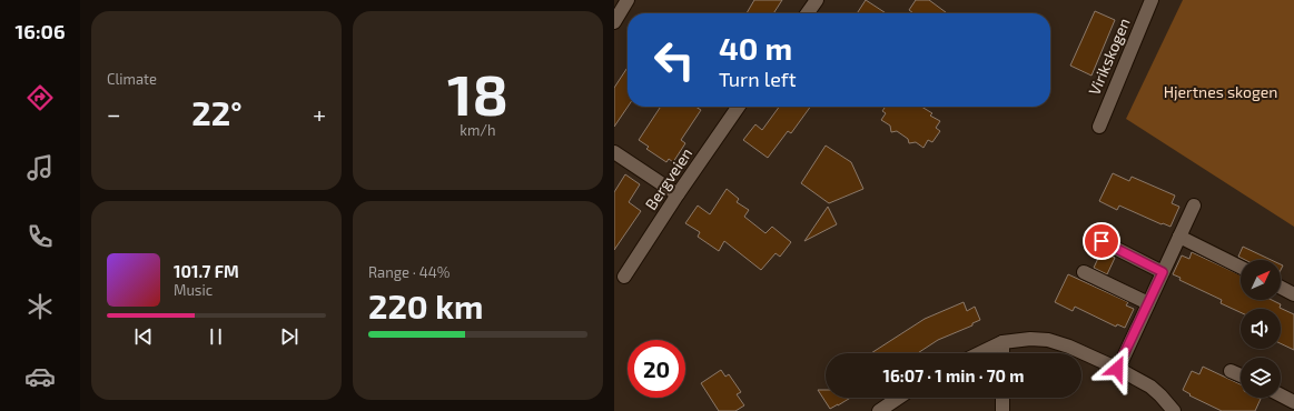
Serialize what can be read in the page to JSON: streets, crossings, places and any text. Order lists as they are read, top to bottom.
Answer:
{
  "streets": {
    "street": ["Virikskogen", "Bergveien"]
  },
  "parks": ["Hjertnes skogen"],
  "north": "top right",
  "page": {
    "tabs": "16:06",
    "tile": [
      "Climate",
      ["18", "km/h"],
      ["Range · 44%", "220 km"]
    ],
    "turn": ["40 m", "Turn left"],
    "heat": ["−", "22°", "+"],
    "song": ["101.7 FM", "Music"],
    "limit": "20",
    "trip": "16:07 · 1 min · 70 m"
  }
}
